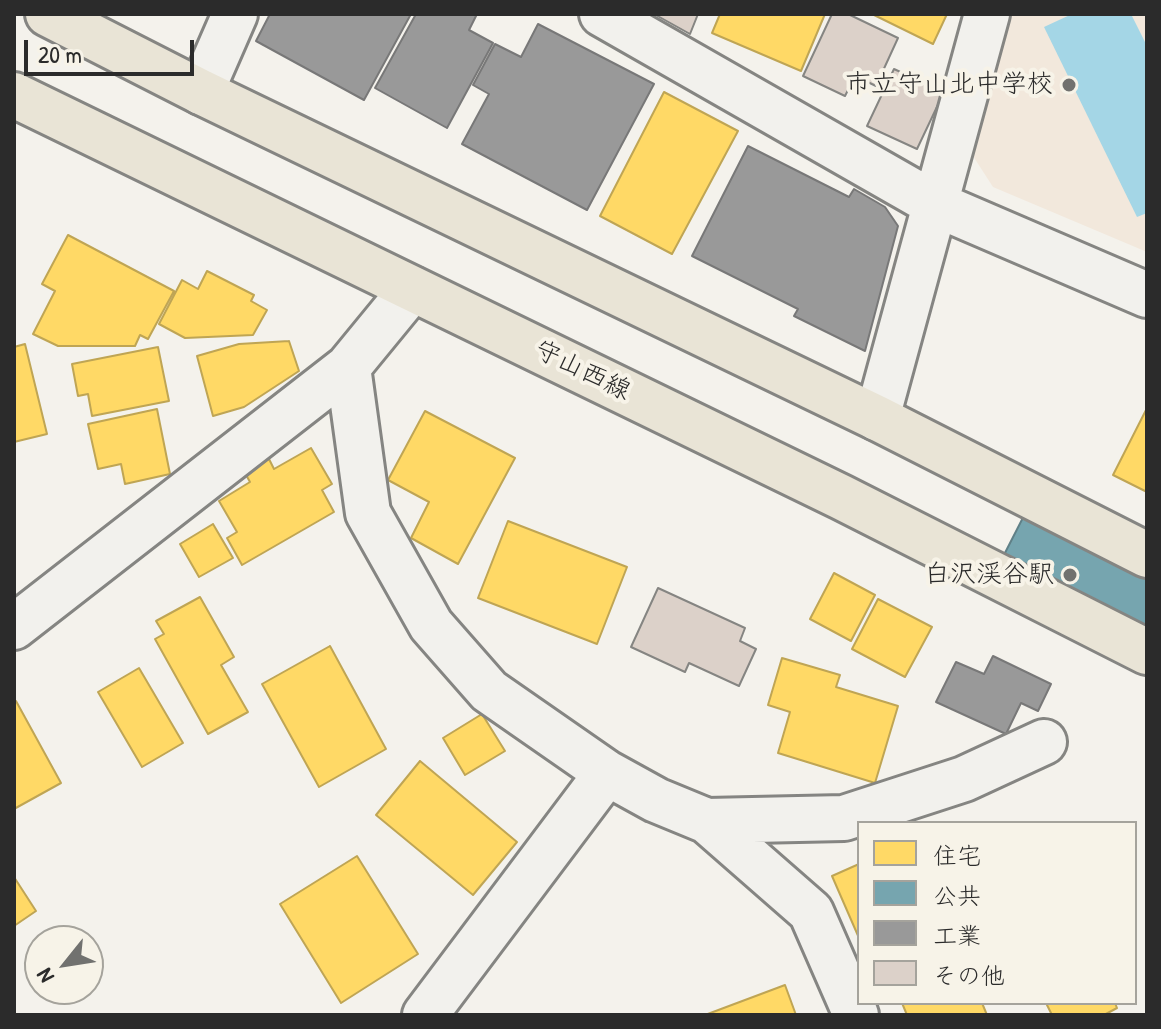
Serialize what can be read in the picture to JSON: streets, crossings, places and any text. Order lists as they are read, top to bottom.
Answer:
{
  "streets": {
    "main road": ["守山西線"]
  },
  "places": ["市立守山北中学校", "白沢渓谷駅"],
  "legend": [
    "住宅",
    "公共",
    "工業",
    "その他"
  ],
  "scale_bar": "20 m",
  "north": "bottom left"
}
